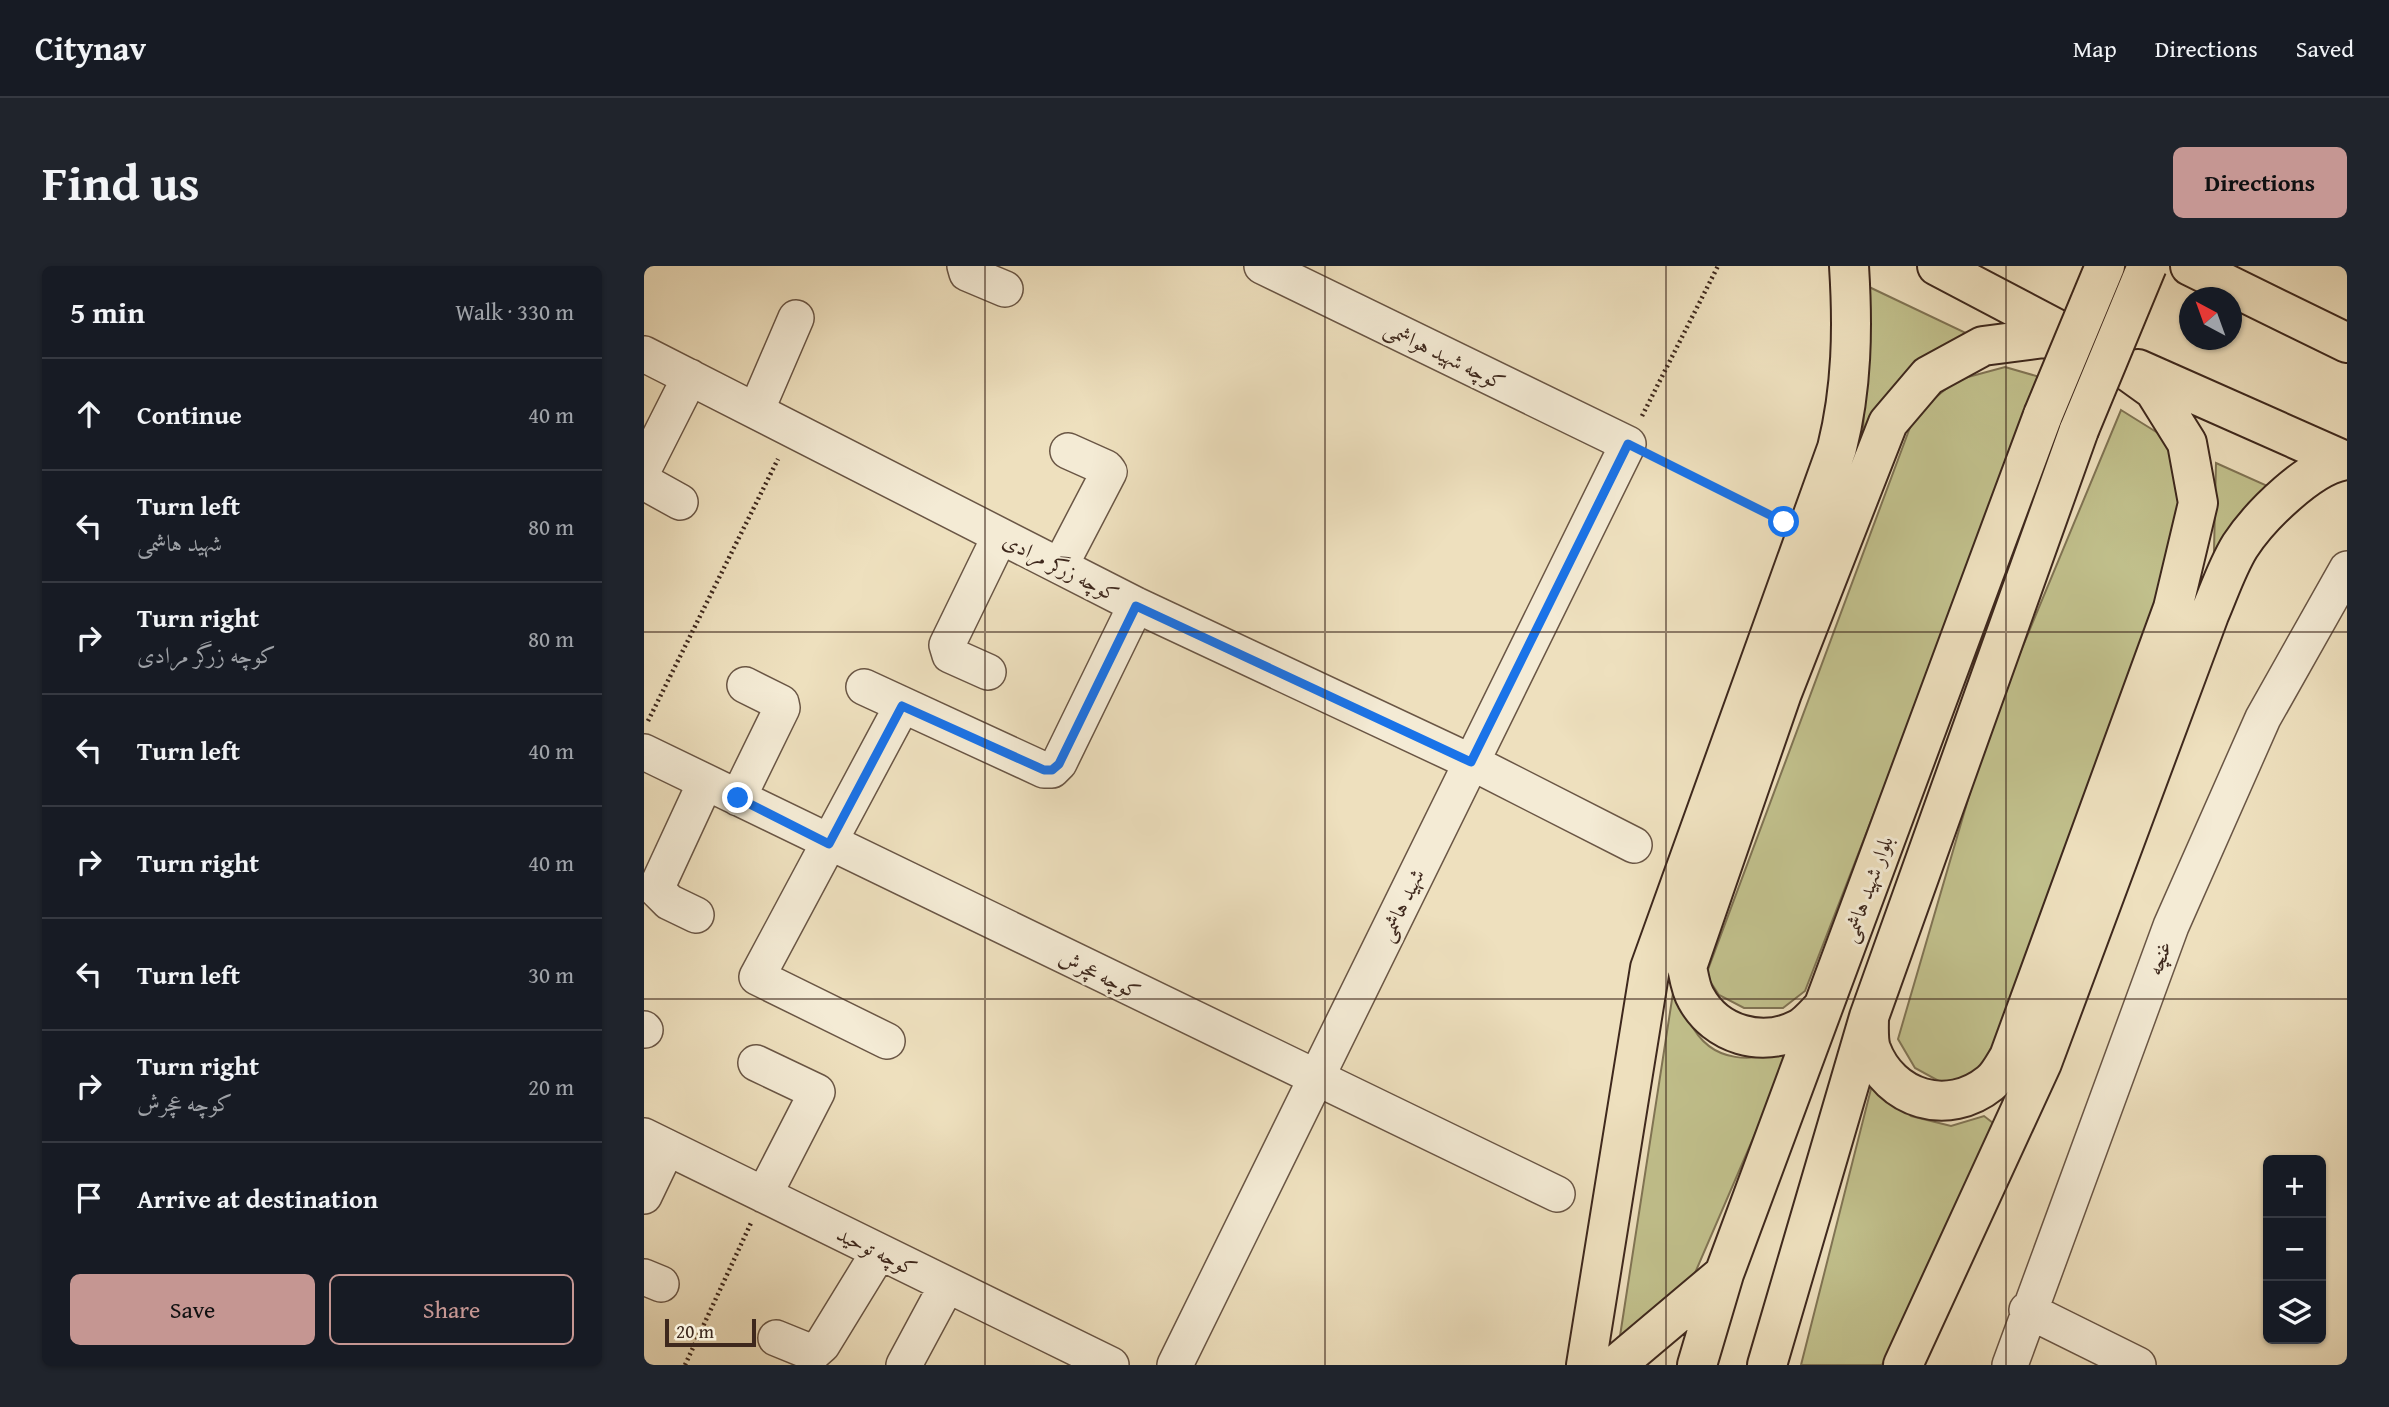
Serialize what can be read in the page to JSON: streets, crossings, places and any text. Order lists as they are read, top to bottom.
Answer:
{
  "streets": {
    "main road": ["بلوار شهید هاشمی"],
    "street": [
      "کوچه شهید هواشمی",
      "کوچه زرگر مرادی",
      "شهید هاشمی",
      "غنچه",
      "کوچه عچرش",
      "کوچه توحید"
    ]
  },
  "crossings": [
    ["کوچه شهید هواشمی", "شهید هاشمی"],
    ["کوچه زرگر مرادی", "شهید هاشمی"],
    ["شهید هاشمی", "کوچه عچرش"]
  ],
  "scale_bar": "20 m",
  "north": "top left",
  "page": {
    "header": "Citynav",
    "nav": ["Map", "Directions", "Saved"],
    "title": "Find us",
    "buttons": [
      "Directions",
      ["Save", "Share"]
    ],
    "heading": ["5 min", "Walk · 330 m"],
    "list": [
      ["Continue", "40 m"],
      ["Turn left", "شهید هاشمی", "80 m"],
      ["Turn right", "کوچه زرگر مرادی", "80 m"],
      ["Turn left", "40 m"],
      ["Turn right", "40 m"],
      ["Turn left", "30 m"],
      ["Turn right", "کوچه عچرش", "20 m"],
      "Arrive at destination"
    ],
    "map_buttons": ["+", "−"],
    "scale": "20 m"
  }
}
